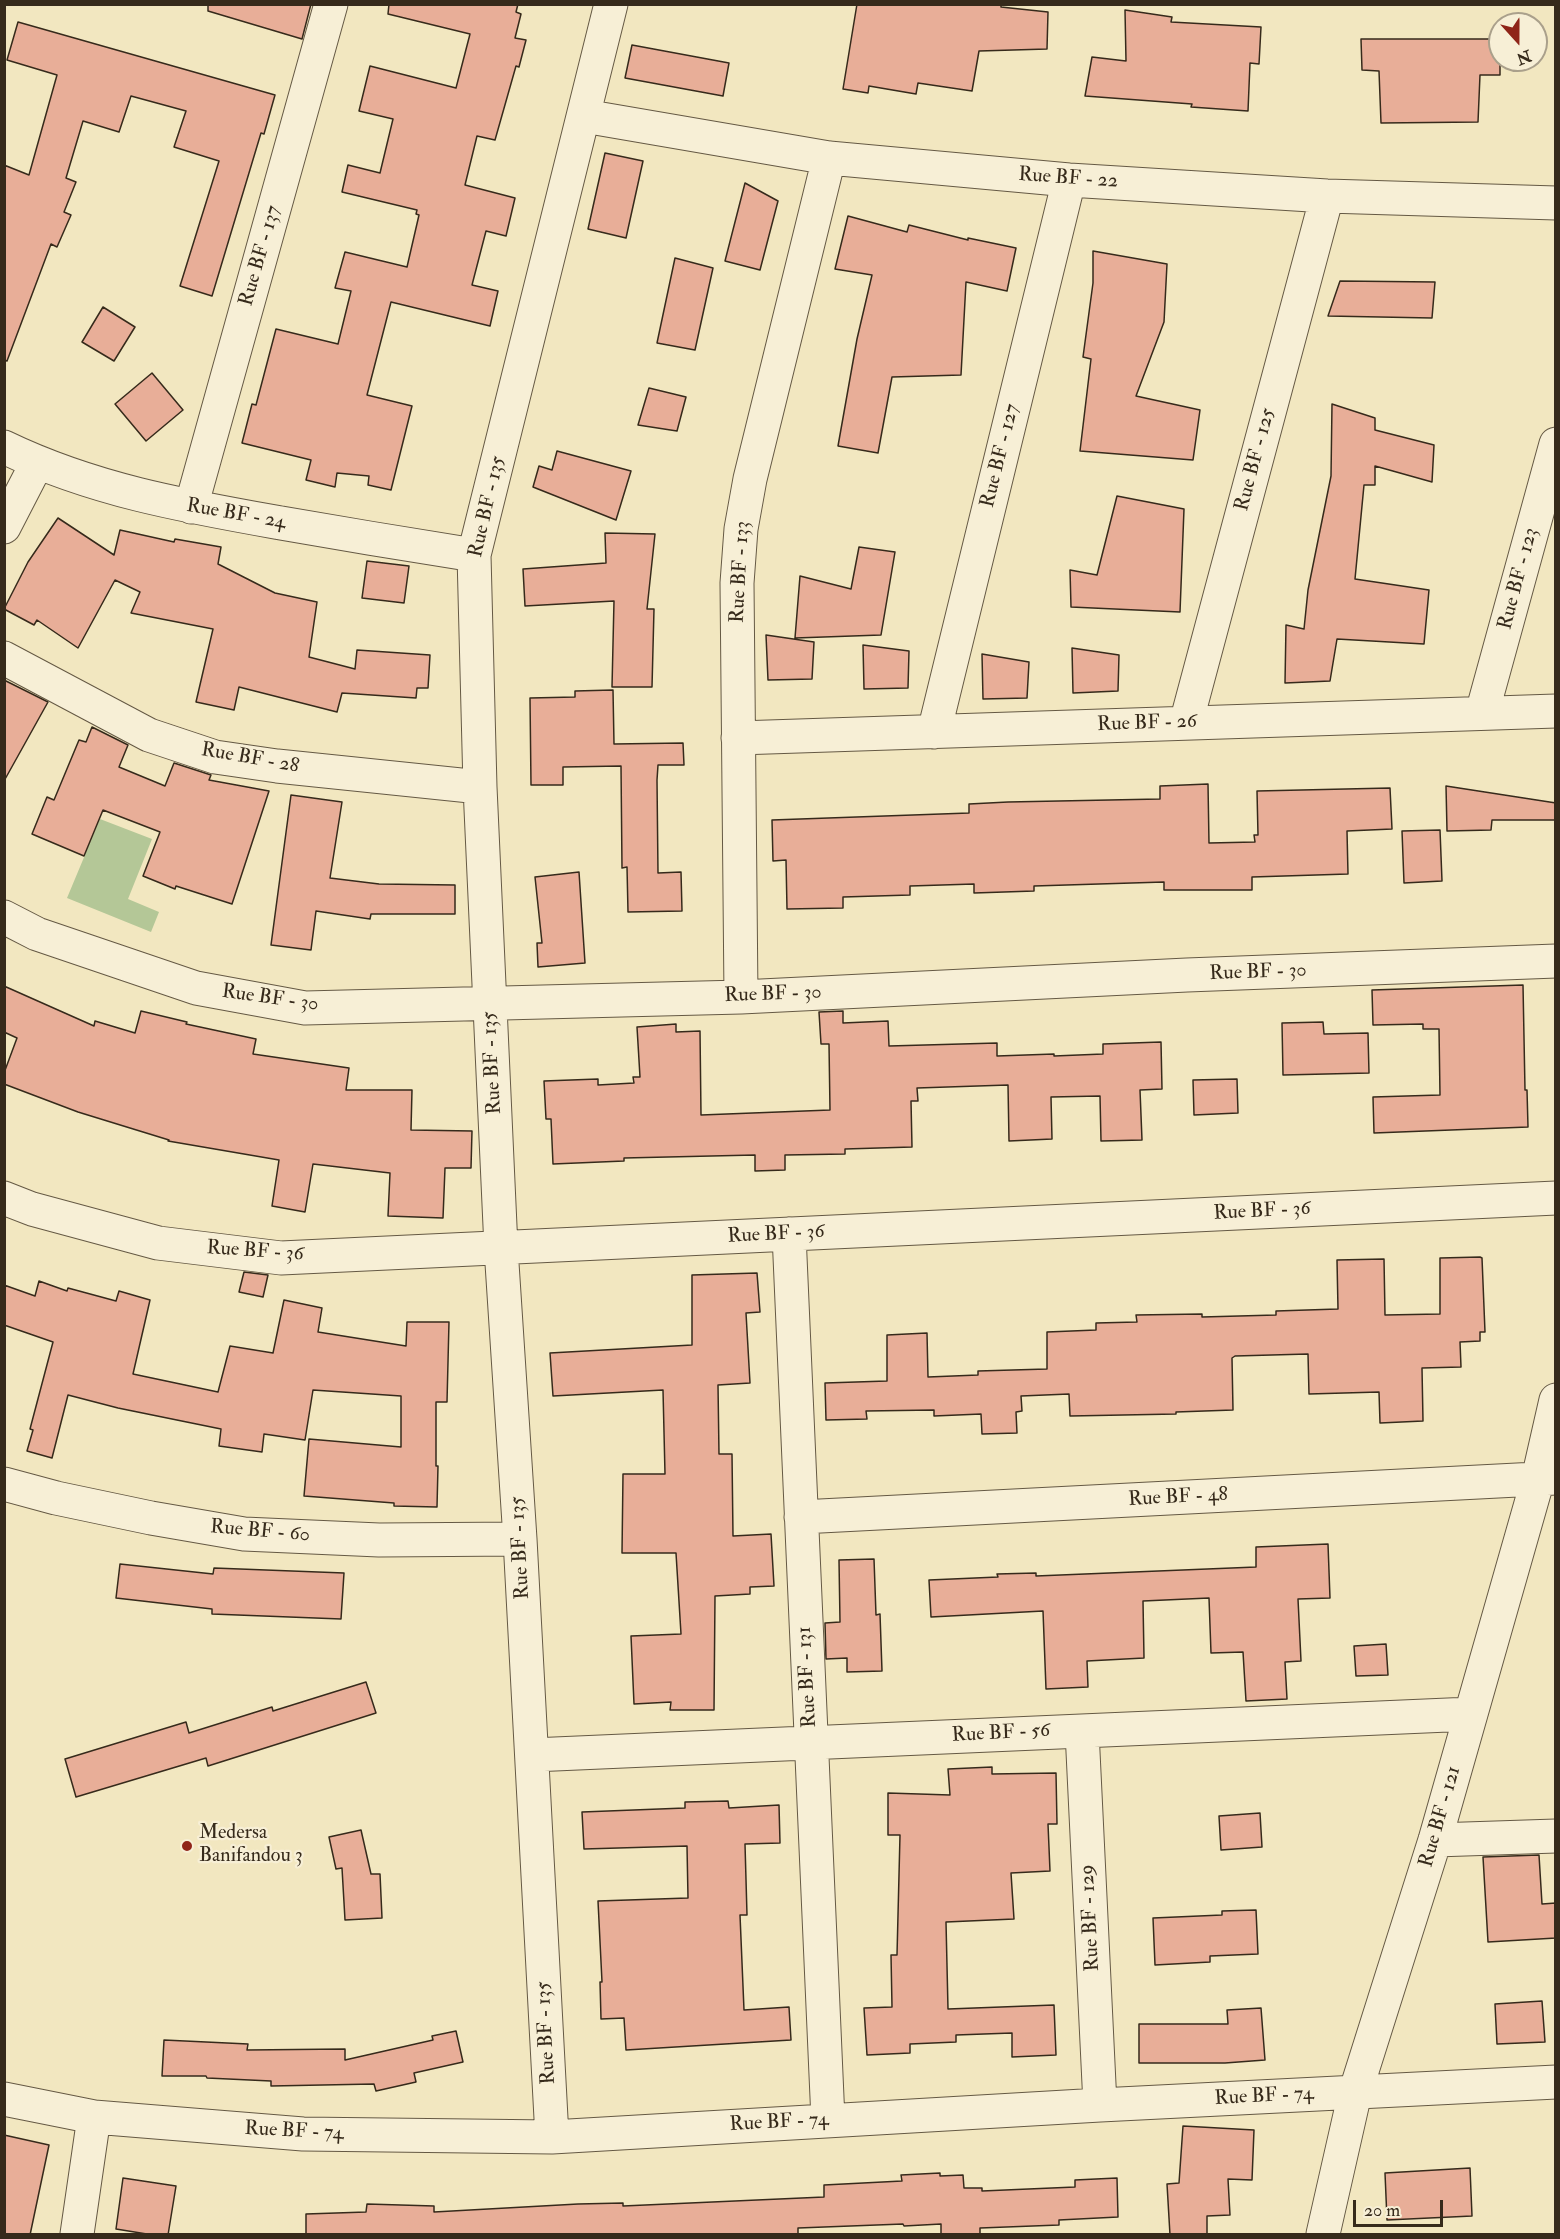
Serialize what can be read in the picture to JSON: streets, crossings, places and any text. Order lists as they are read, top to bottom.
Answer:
{
  "streets": {
    "street": [
      "Rue BF - 22",
      "Rue BF - 137",
      "Rue BF - 127",
      "Rue BF - 125",
      "Rue BF - 135",
      "Rue BF - 24",
      "Rue BF - 133",
      "Rue BF - 123",
      "Rue BF - 26",
      "Rue BF - 28",
      "Rue BF - 30",
      "Rue BF - 36",
      "Rue BF - 48",
      "Rue BF - 60",
      "Rue BF - 131",
      "Rue BF - 56",
      "Rue BF - 121",
      "Rue BF - 129",
      "Rue BF - 74"
    ]
  },
  "crossings": [
    ["Rue BF - 22", "Rue BF - 127"],
    ["Rue BF - 22", "Rue BF - 125"],
    ["Rue BF - 22", "Rue BF - 135"],
    ["Rue BF - 22", "Rue BF - 133"],
    ["Rue BF - 137", "Rue BF - 24"],
    ["Rue BF - 127", "Rue BF - 26"],
    ["Rue BF - 125", "Rue BF - 26"],
    ["Rue BF - 135", "Rue BF - 24"],
    ["Rue BF - 135", "Rue BF - 28"],
    ["Rue BF - 135", "Rue BF - 30"],
    ["Rue BF - 135", "Rue BF - 36"],
    ["Rue BF - 135", "Rue BF - 60"],
    ["Rue BF - 135", "Rue BF - 56"],
    ["Rue BF - 135", "Rue BF - 74"],
    ["Rue BF - 133", "Rue BF - 26"],
    ["Rue BF - 133", "Rue BF - 30"],
    ["Rue BF - 123", "Rue BF - 26"],
    ["Rue BF - 36", "Rue BF - 131"],
    ["Rue BF - 48", "Rue BF - 131"],
    ["Rue BF - 48", "Rue BF - 121"],
    ["Rue BF - 131", "Rue BF - 56"],
    ["Rue BF - 131", "Rue BF - 74"],
    ["Rue BF - 56", "Rue BF - 121"],
    ["Rue BF - 56", "Rue BF - 129"],
    ["Rue BF - 121", "Rue BF - 74"],
    ["Rue BF - 129", "Rue BF - 74"]
  ],
  "places": ["Medersa Banifandou 3"],
  "scale_bar": "20 m",
  "north": "bottom"
}
